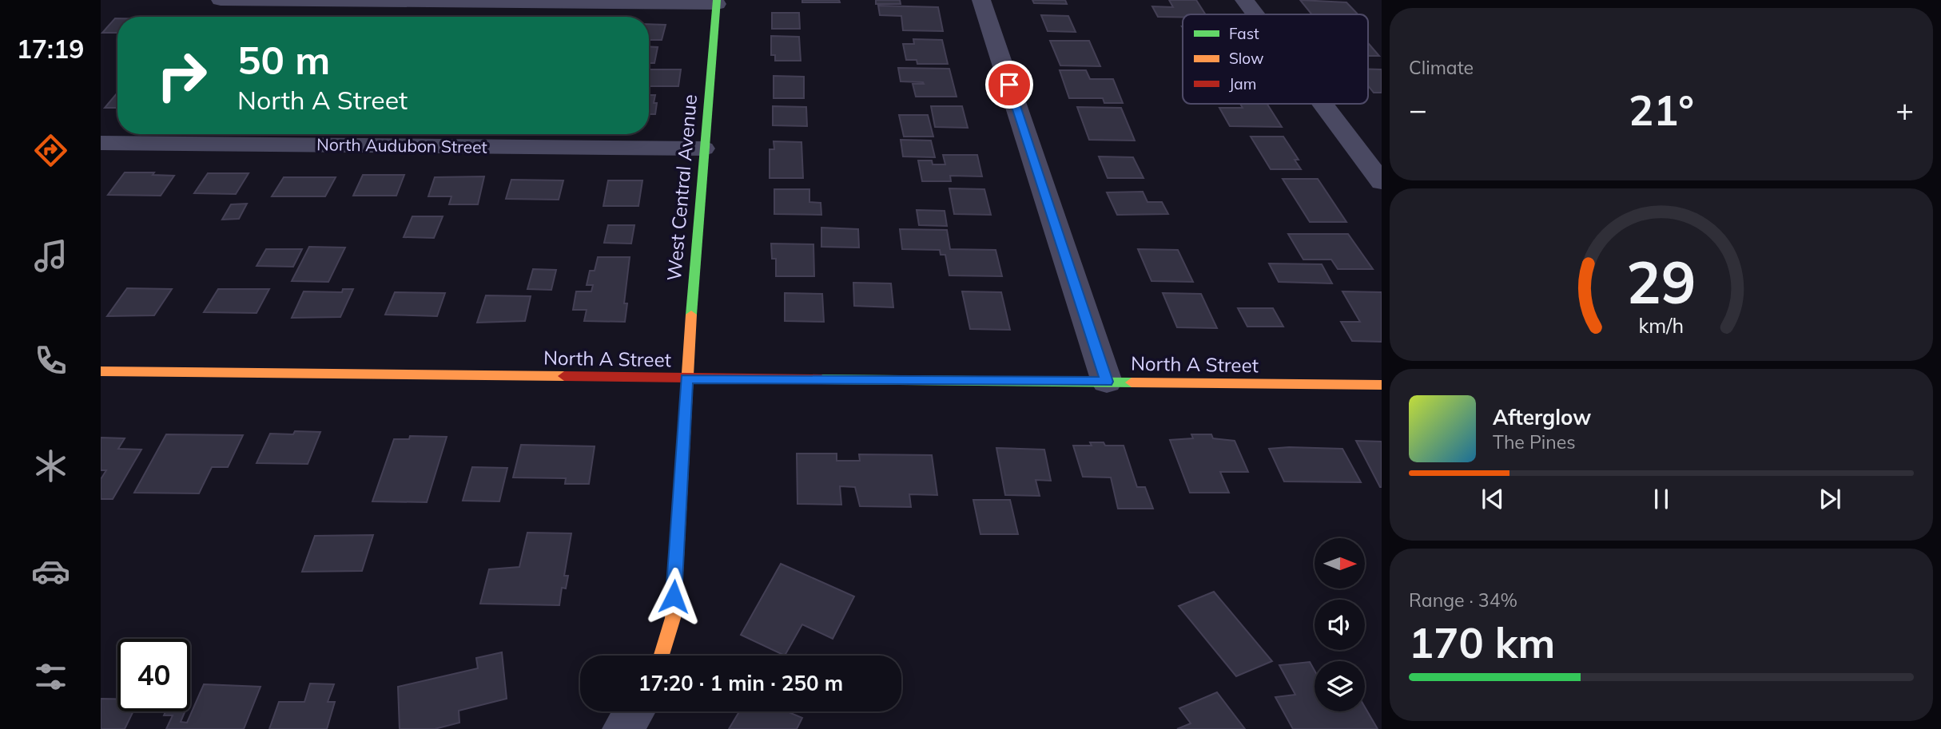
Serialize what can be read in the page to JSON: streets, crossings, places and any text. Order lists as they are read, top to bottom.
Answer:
{
  "streets": {
    "street": ["North Audubon Street", "West Central Avenue", "North A Street"]
  },
  "crossings": [
    ["North Audubon Street", "West Central Avenue"],
    ["West Central Avenue", "North A Street"]
  ],
  "legend": ["Fast", "Slow", "Jam"],
  "north": "right",
  "page": {
    "tabs": "17:19",
    "tile": [
      "Climate",
      ["Range · 34%", "170 km"]
    ],
    "turn": ["50 m", "North A Street"],
    "heat": ["−", "21°", "+"],
    "song": ["Afterglow", "The Pines"],
    "limit": "40",
    "trip": "17:20 · 1 min · 250 m",
    "gauge": ["29", "km/h"]
  }
}
